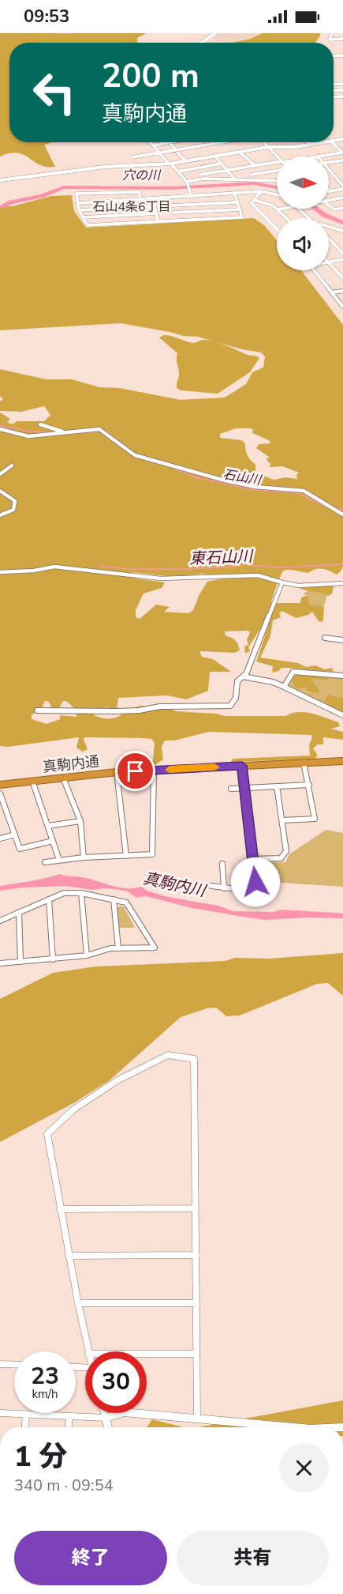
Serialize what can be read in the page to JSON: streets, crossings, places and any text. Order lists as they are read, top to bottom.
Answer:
{
  "streets": {
    "highway": ["真駒内通"]
  },
  "districts": ["石山4条6丁目"],
  "water": [
    "穴の川",
    "石山川",
    "東石山川",
    "真駒内川"
  ],
  "north": "right",
  "page": {
    "status": "09:53",
    "turn": ["200 m", "真駒内通"],
    "speed": "23 km/h",
    "limit": "30",
    "heading": ["1 分", "340 m · 09:54"],
    "buttons": ["終了", "共有"]
  }
}
